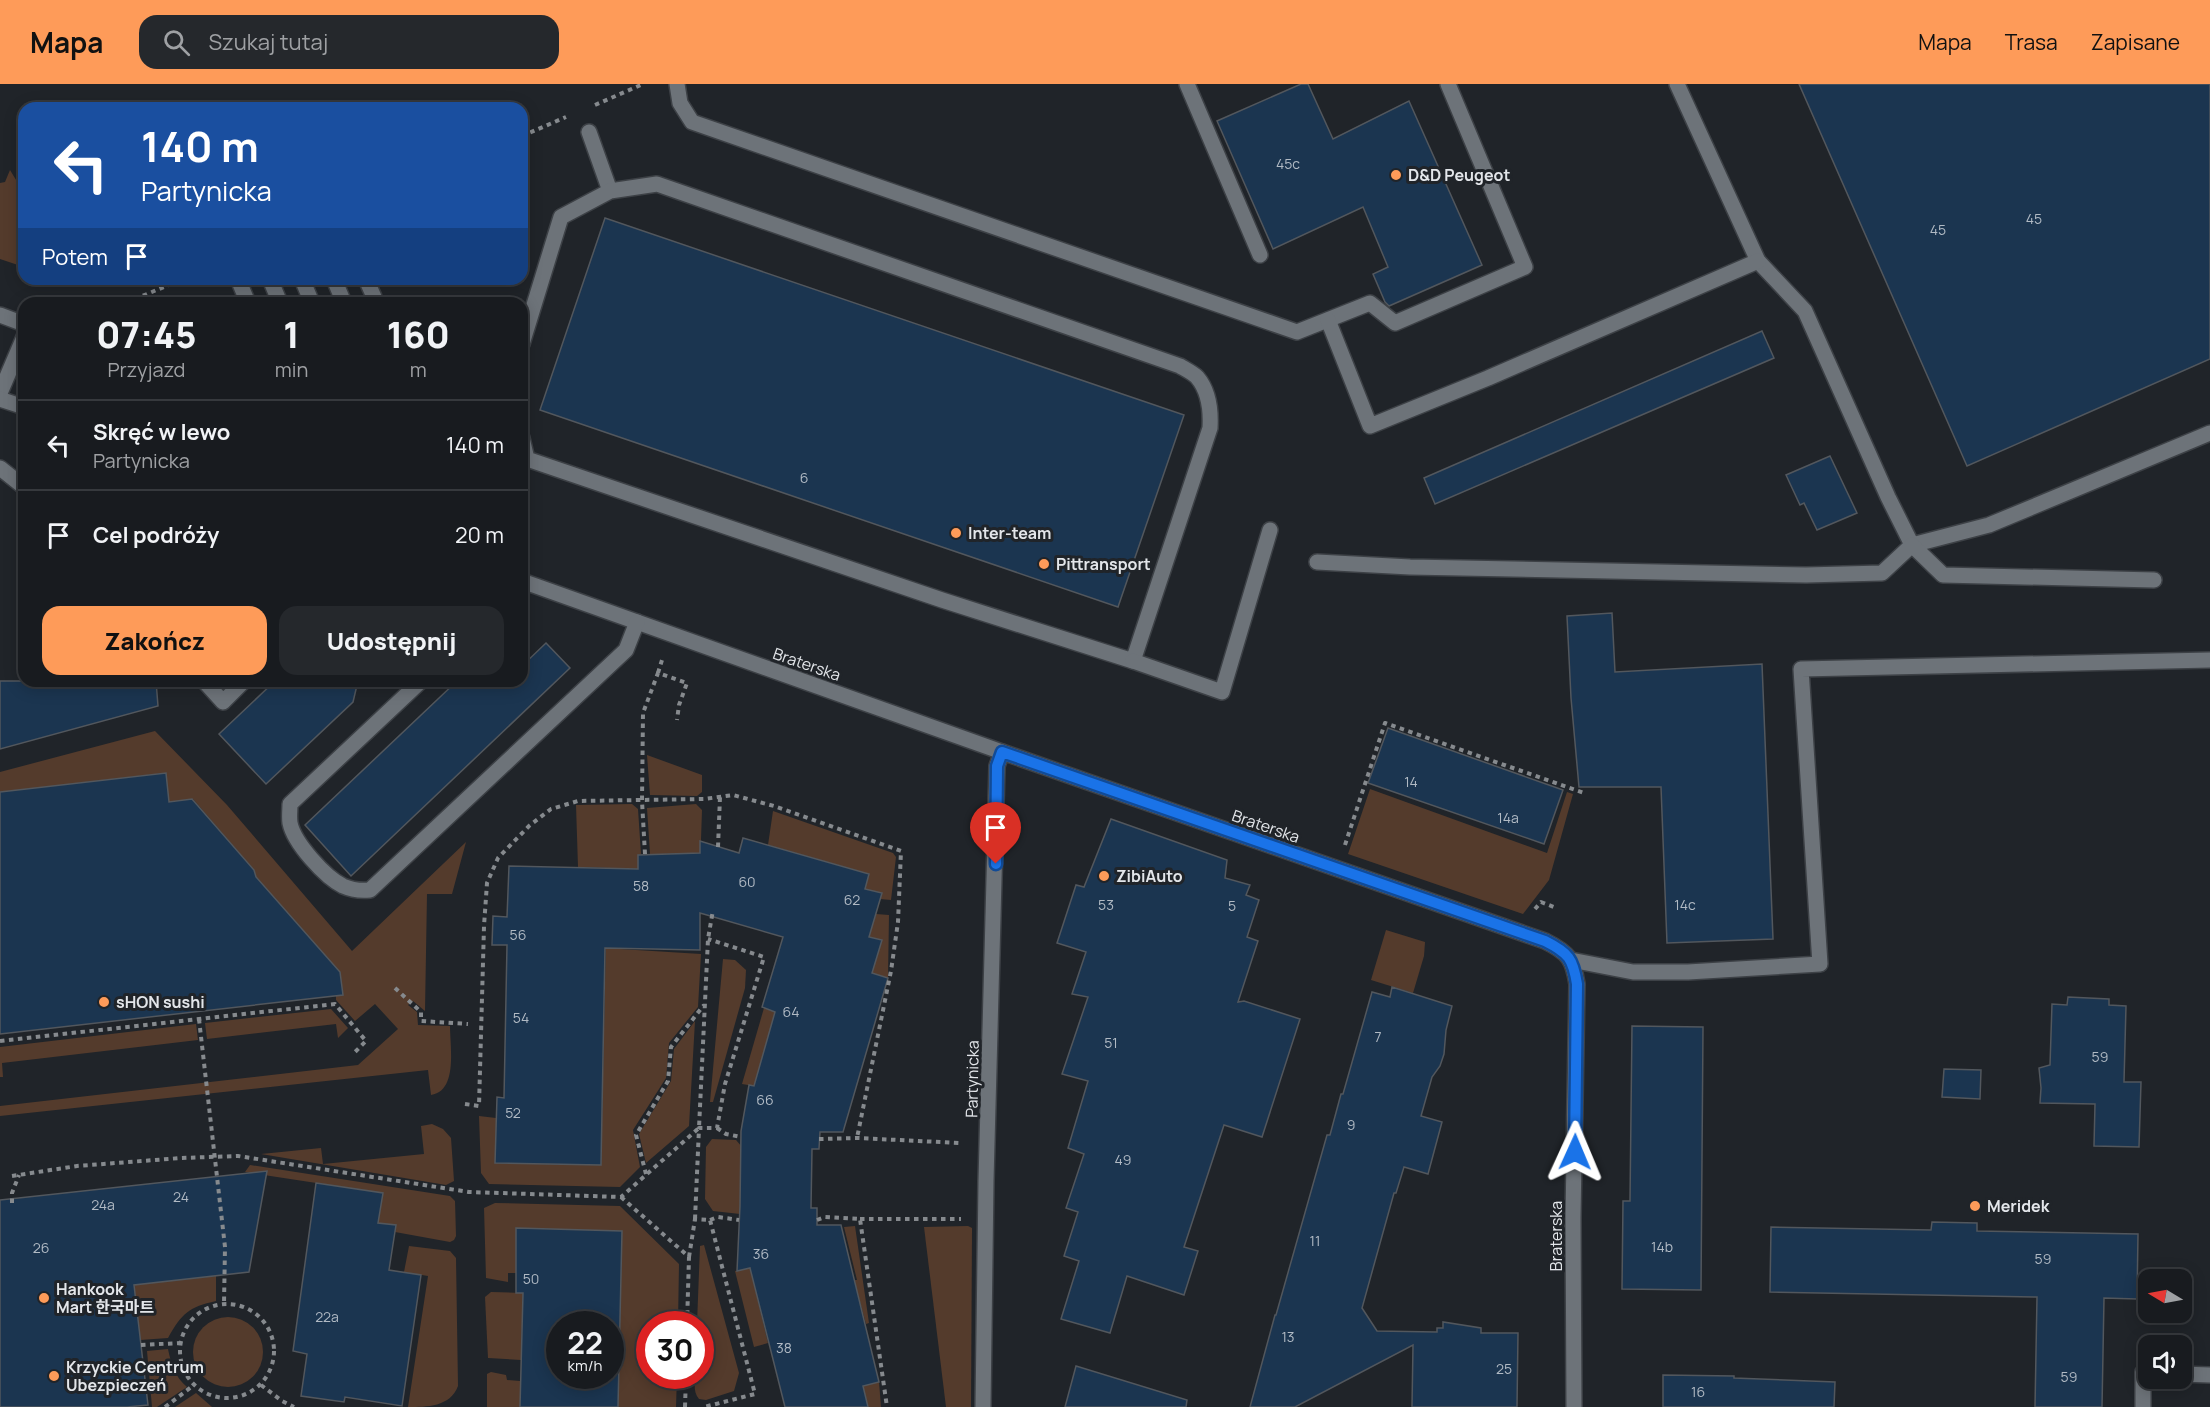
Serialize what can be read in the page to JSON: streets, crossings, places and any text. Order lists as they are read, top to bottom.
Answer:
{
  "streets": {
    "street": ["Braterska", "Partynicka"]
  },
  "crossings": [
    ["Braterska", "Partynicka"]
  ],
  "places": [
    "D&D Peugeot",
    "Inter-team",
    "Pittransport",
    "ZibiAuto",
    "sHON sushi",
    "Meridek",
    "Hankook Mart 한국마트",
    "Krzyckie Centrum Ubezpieczeń"
  ],
  "house_numbers": [
    "45c",
    "45",
    "45",
    "6",
    "14",
    "14a",
    "60",
    "58",
    "62",
    "53",
    "14c",
    "5",
    "56",
    "64",
    "54",
    "7",
    "51",
    "59",
    "66",
    "52",
    "9",
    "49",
    "24",
    "24a",
    "11",
    "14b",
    "26",
    "36",
    "59",
    "50",
    "22a",
    "13",
    "38",
    "25",
    "59",
    "16"
  ],
  "north": "left",
  "page": {
    "header": "Mapa",
    "search": "Szukaj tutaj",
    "nav": ["Mapa", "Trasa", "Zapisane"],
    "turn": ["140 m", "Partynicka"],
    "then": "Potem",
    "eta": [
      "07:45",
      "Przyjazd",
      "1",
      "min",
      "160",
      "m"
    ],
    "list": [
      {
        "name": "Skręć w lewo",
        "note": "Partynicka",
        "value": "140 m"
      },
      {
        "name": "Cel podróży",
        "value": "20 m"
      }
    ],
    "buttons": ["Zakończ", "Udostępnij"],
    "speed": "22 km/h",
    "limit": "30"
  }
}
